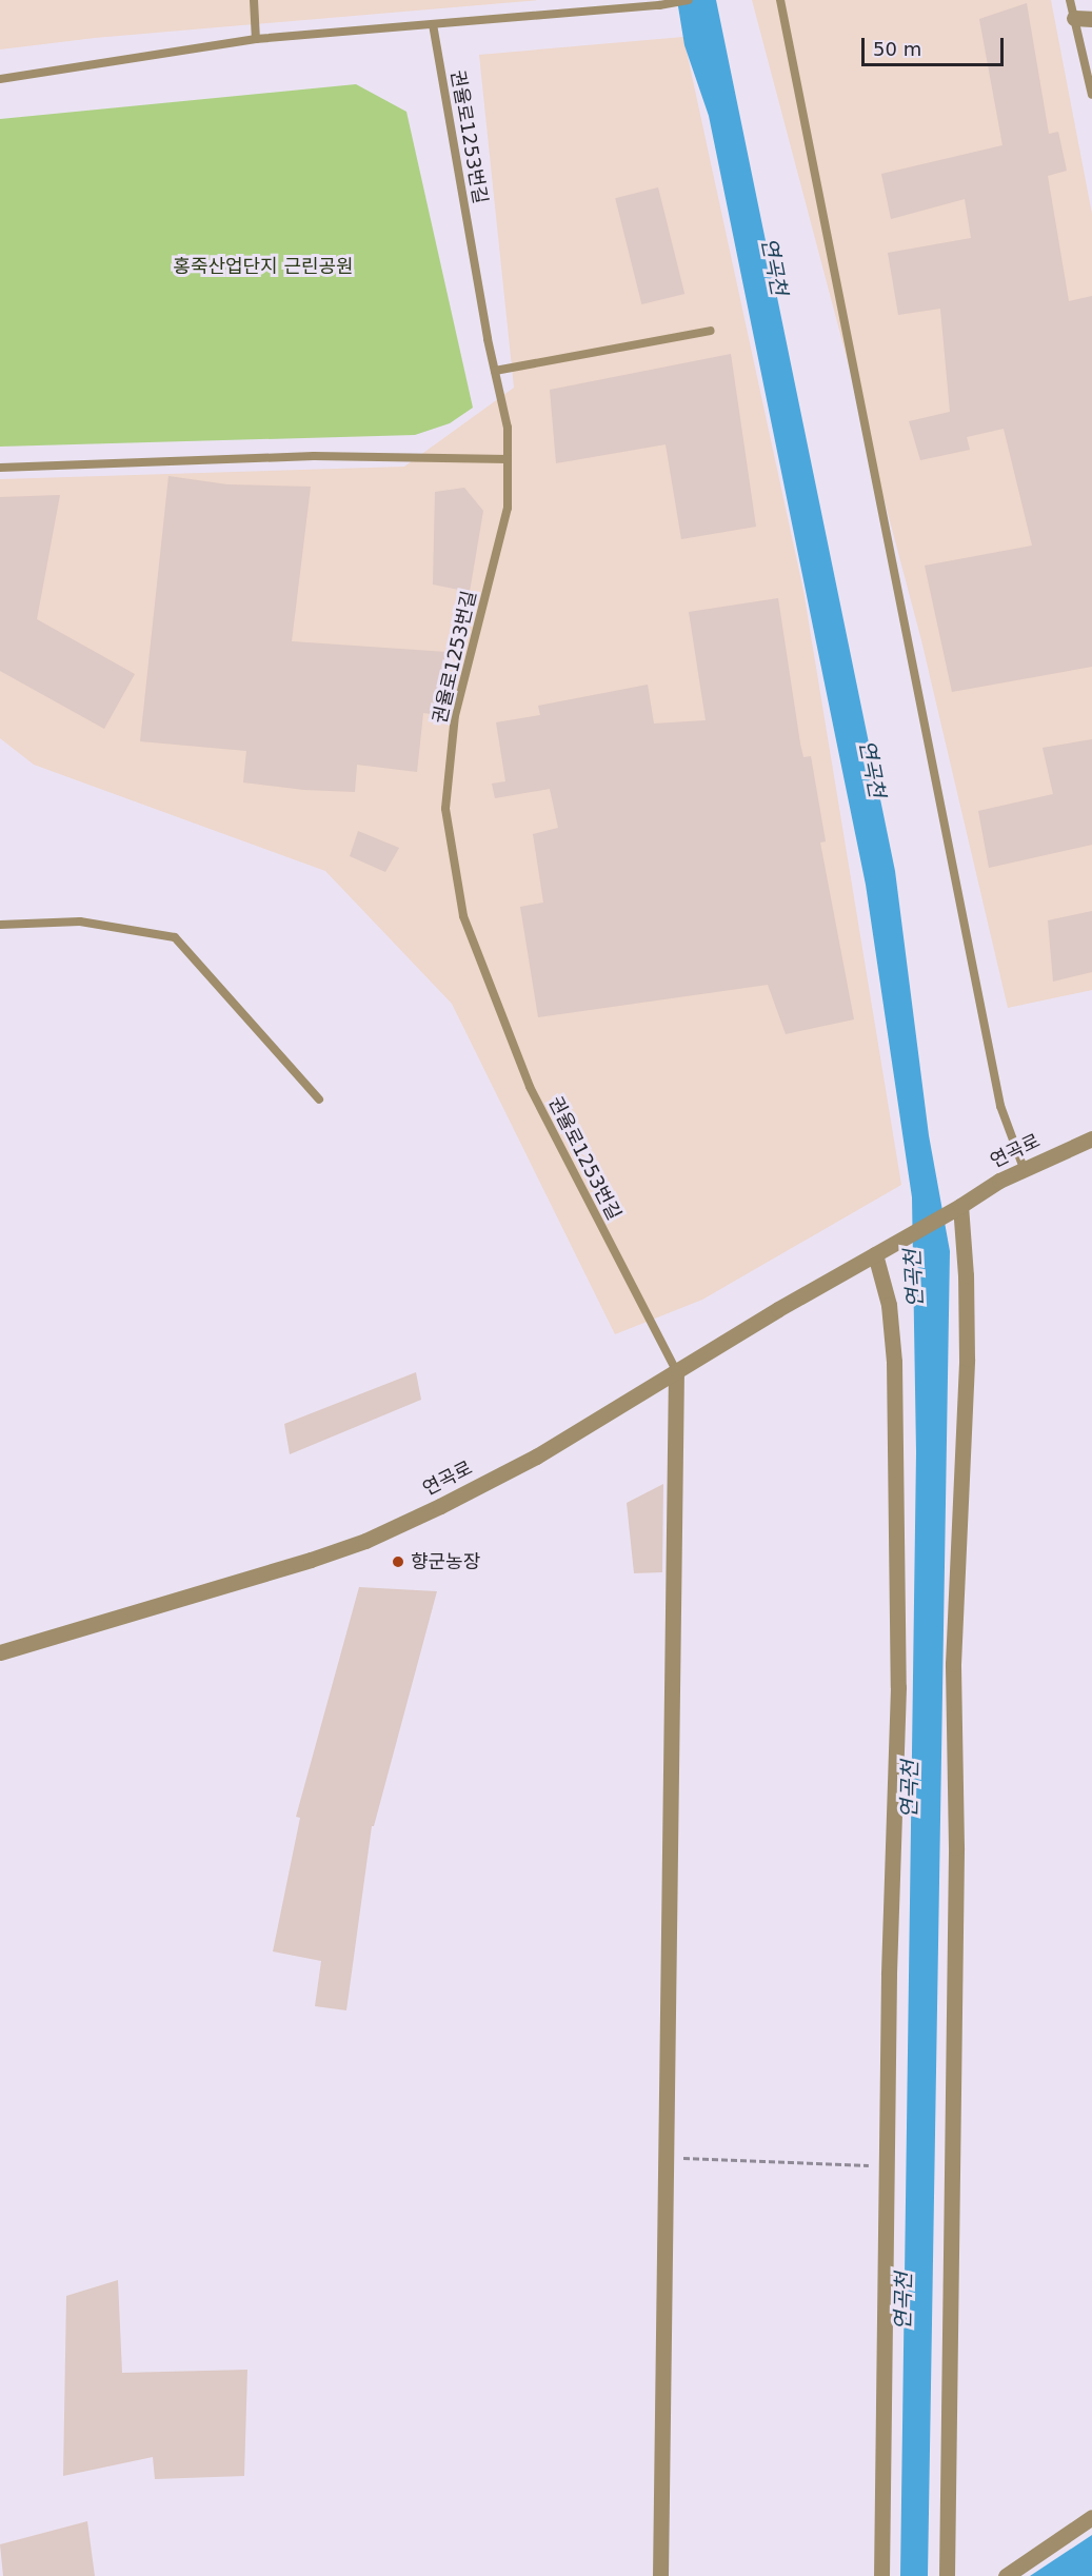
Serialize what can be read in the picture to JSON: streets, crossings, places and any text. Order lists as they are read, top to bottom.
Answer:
{
  "streets": {
    "street": ["연곡로"],
    "lane": ["권율로1253번길"]
  },
  "crossings": [
    ["권율로1253번길", "연곡로"]
  ],
  "water": ["연곡천"],
  "parks": ["홍죽산업단지 근린공원"],
  "places": ["향군농장"],
  "scale_bar": "50 m"
}
